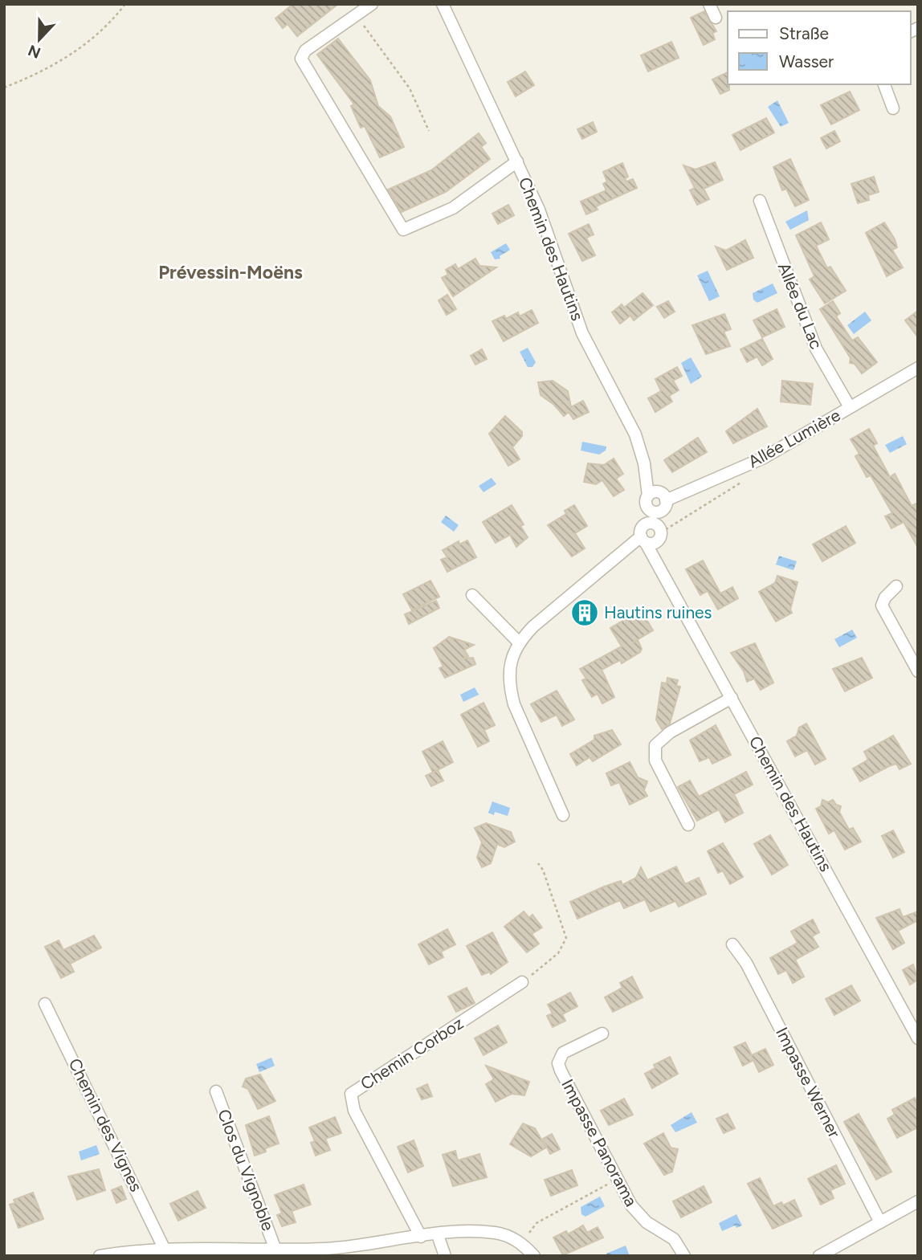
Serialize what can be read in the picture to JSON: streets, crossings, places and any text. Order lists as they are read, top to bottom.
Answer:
{
  "streets": {
    "street": [
      "Chemin des Hautins",
      "Allée du Lac",
      "Allée Lumière",
      "Chemin Corboz",
      "Impasse Werner",
      "Chemin des Vignes",
      "Impasse Panorama",
      "Clos du Vignoble"
    ]
  },
  "crossings": [
    ["Chemin des Hautins", "Allée Lumière"],
    ["Allée du Lac", "Allée Lumière"]
  ],
  "districts": ["Prévessin-Moëns"],
  "places": {
    "building": ["Hautins ruines"]
  },
  "legend": ["Straße", "Wasser"],
  "north": "bottom"
}
